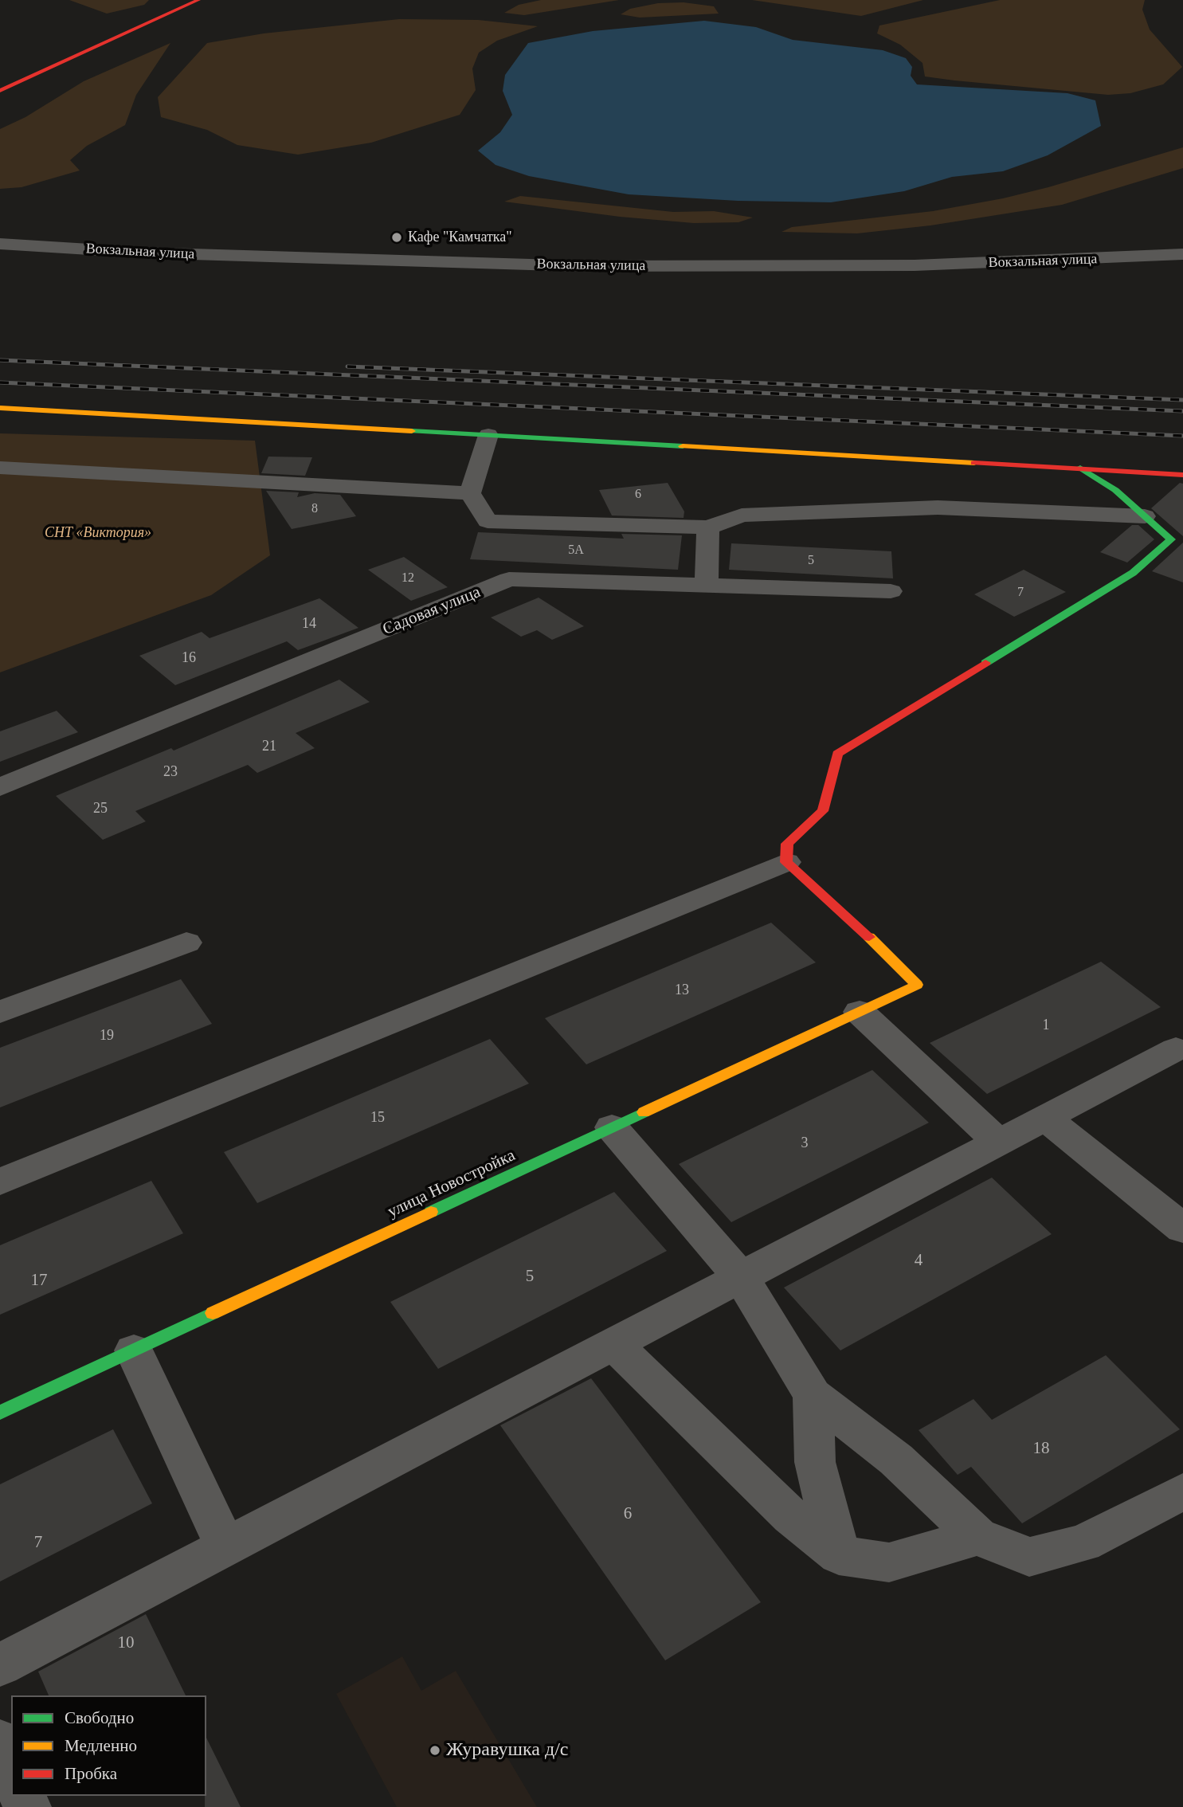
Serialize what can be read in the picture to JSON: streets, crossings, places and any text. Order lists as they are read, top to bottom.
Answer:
{
  "streets": {
    "street": ["Вокзальная улица", "Садовая улица", "улица Новостройка"]
  },
  "parks": ["СНТ «Виктория»"],
  "places": ["Кафе \"Камчатка\"", "Журавушка д/с"],
  "house_numbers": [
    "6",
    "8",
    "5А",
    "5",
    "12",
    "7",
    "14",
    "16",
    "21",
    "23",
    "25",
    "13",
    "1",
    "19",
    "15",
    "3",
    "4",
    "5",
    "17",
    "18",
    "6",
    "7",
    "10"
  ],
  "legend": ["Свободно", "Медленно", "Пробка"]
}
